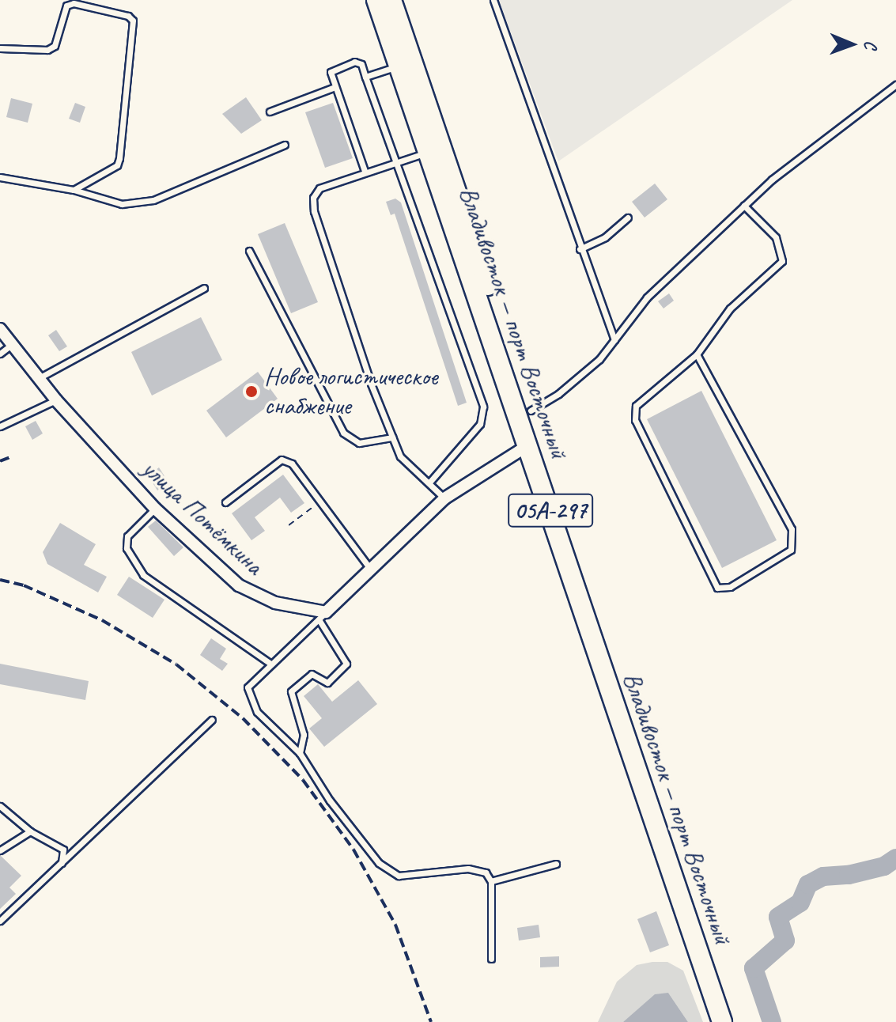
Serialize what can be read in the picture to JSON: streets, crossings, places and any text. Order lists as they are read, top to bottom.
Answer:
{
  "streets": {
    "highway": ["Владивосток — порт Восточный", "05А-297"],
    "street": ["улица Потёмкина"]
  },
  "places": ["Новое логистическое снабжение"],
  "north": "right"
}
